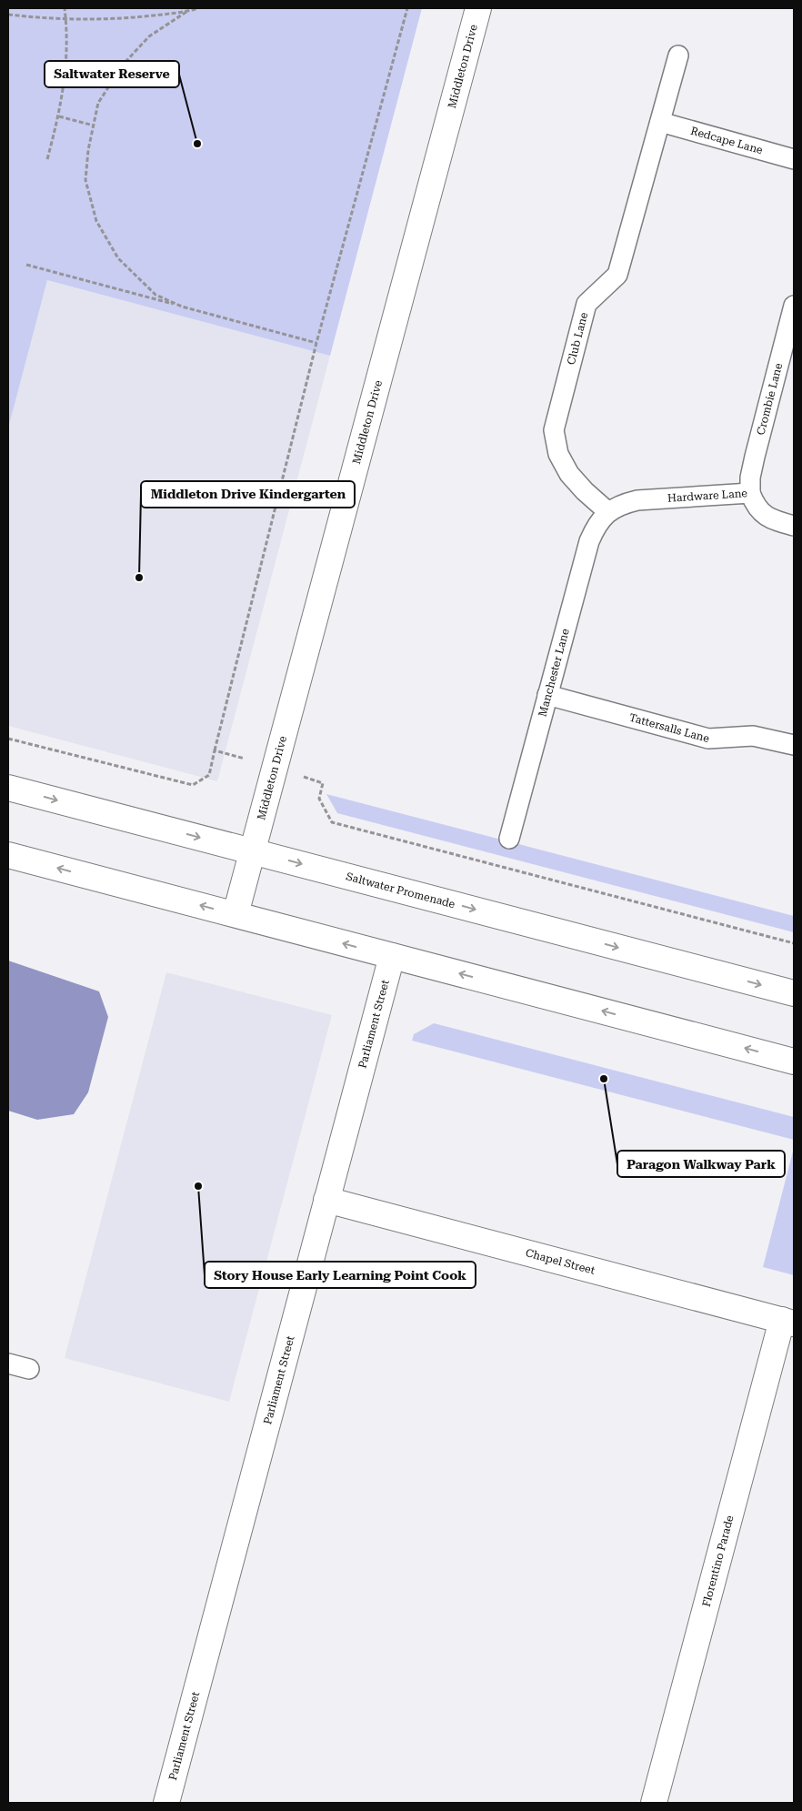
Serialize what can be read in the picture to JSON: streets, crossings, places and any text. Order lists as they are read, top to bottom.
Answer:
{
  "streets": {
    "street": [
      "Middleton Drive",
      "Saltwater Promenade",
      "Parliament Street",
      "Chapel Street",
      "Florentino Parade"
    ],
    "lane": [
      "Redcape Lane",
      "Club Lane",
      "Crombie Lane",
      "Hardware Lane",
      "Manchester Lane",
      "Tattersalls Lane"
    ]
  },
  "crossings": [
    ["Middleton Drive", "Saltwater Promenade"],
    ["Redcape Lane", "Club Lane"],
    ["Club Lane", "Hardware Lane"],
    ["Club Lane", "Manchester Lane"],
    ["Crombie Lane", "Hardware Lane"],
    ["Hardware Lane", "Manchester Lane"],
    ["Manchester Lane", "Tattersalls Lane"],
    ["Parliament Street", "Chapel Street"],
    ["Chapel Street", "Florentino Parade"]
  ],
  "places": [
    "Saltwater Reserve",
    "Middleton Drive Kindergarten",
    "Paragon Walkway Park",
    "Story House Early Learning Point Cook"
  ]
}
